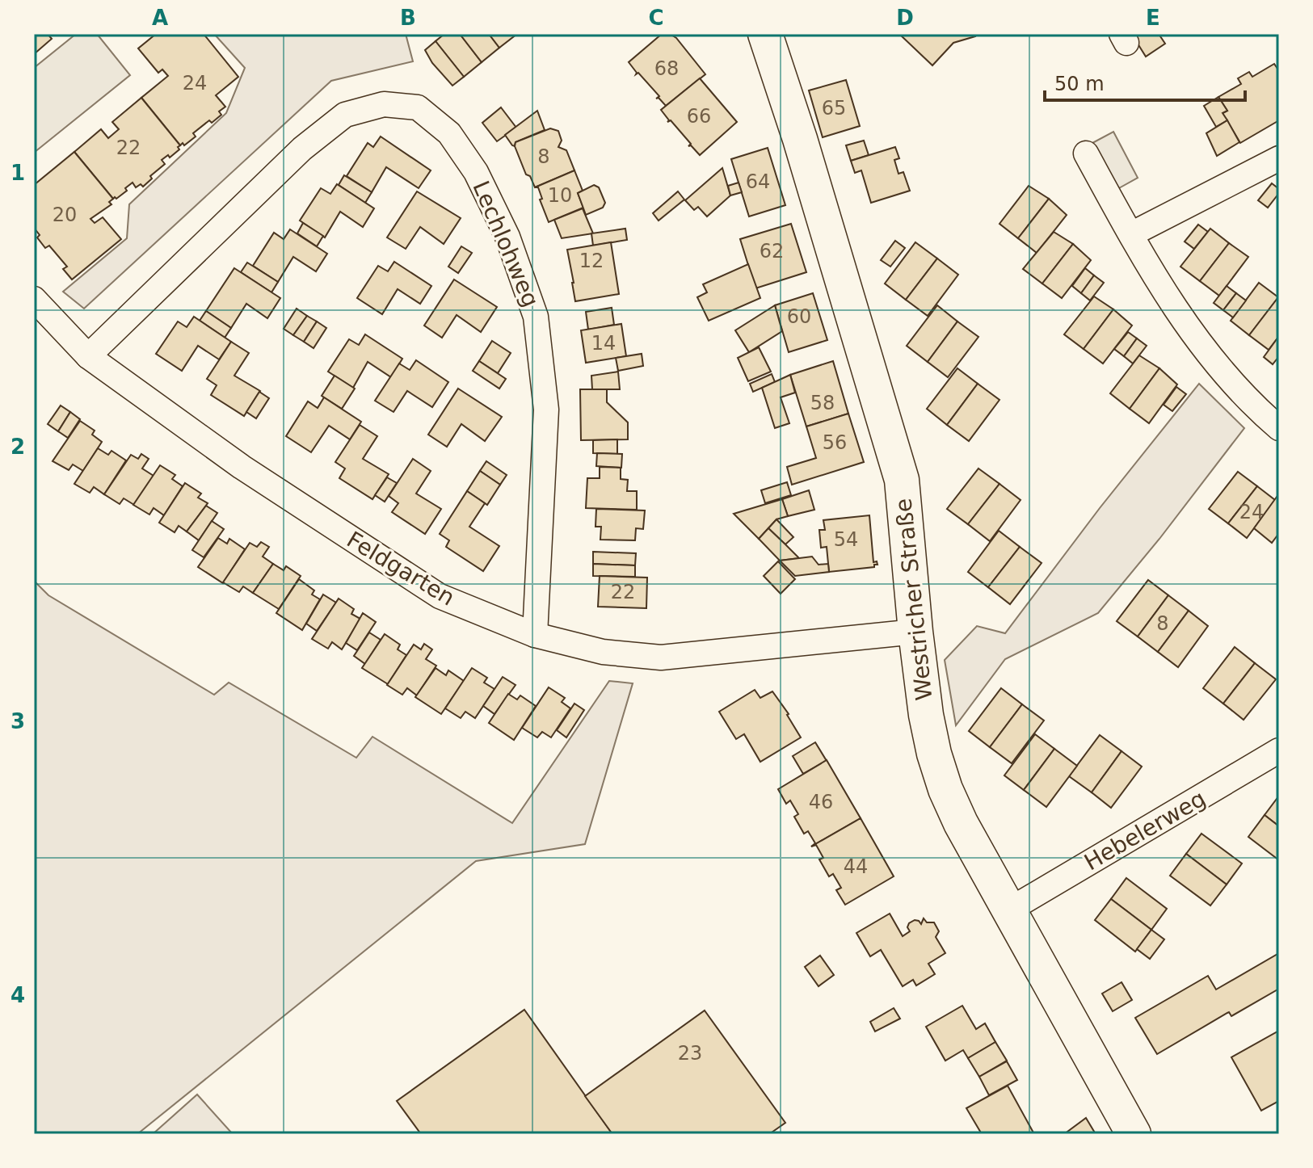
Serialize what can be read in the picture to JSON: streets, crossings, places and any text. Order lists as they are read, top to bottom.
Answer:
{
  "streets": {
    "street": [
      "Lechlohweg",
      "Feldgarten",
      "Westricher Straße",
      "Hebelerweg"
    ]
  },
  "crossings": [
    ["Lechlohweg", "Feldgarten"],
    ["Feldgarten", "Westricher Straße"],
    ["Westricher Straße", "Hebelerweg"]
  ],
  "house_numbers": [
    "68",
    "24",
    "65",
    "66",
    "22",
    "8",
    "64",
    "10",
    "20",
    "62",
    "12",
    "60",
    "14",
    "58",
    "56",
    "24",
    "54",
    "22",
    "8",
    "46",
    "44",
    "23"
  ],
  "scale_bar": "50 m",
  "grid": {
    "columns": [
      "A",
      "B",
      "C",
      "D",
      "E"
    ],
    "rows": [
      "1",
      "2",
      "3",
      "4"
    ]
  }
}
